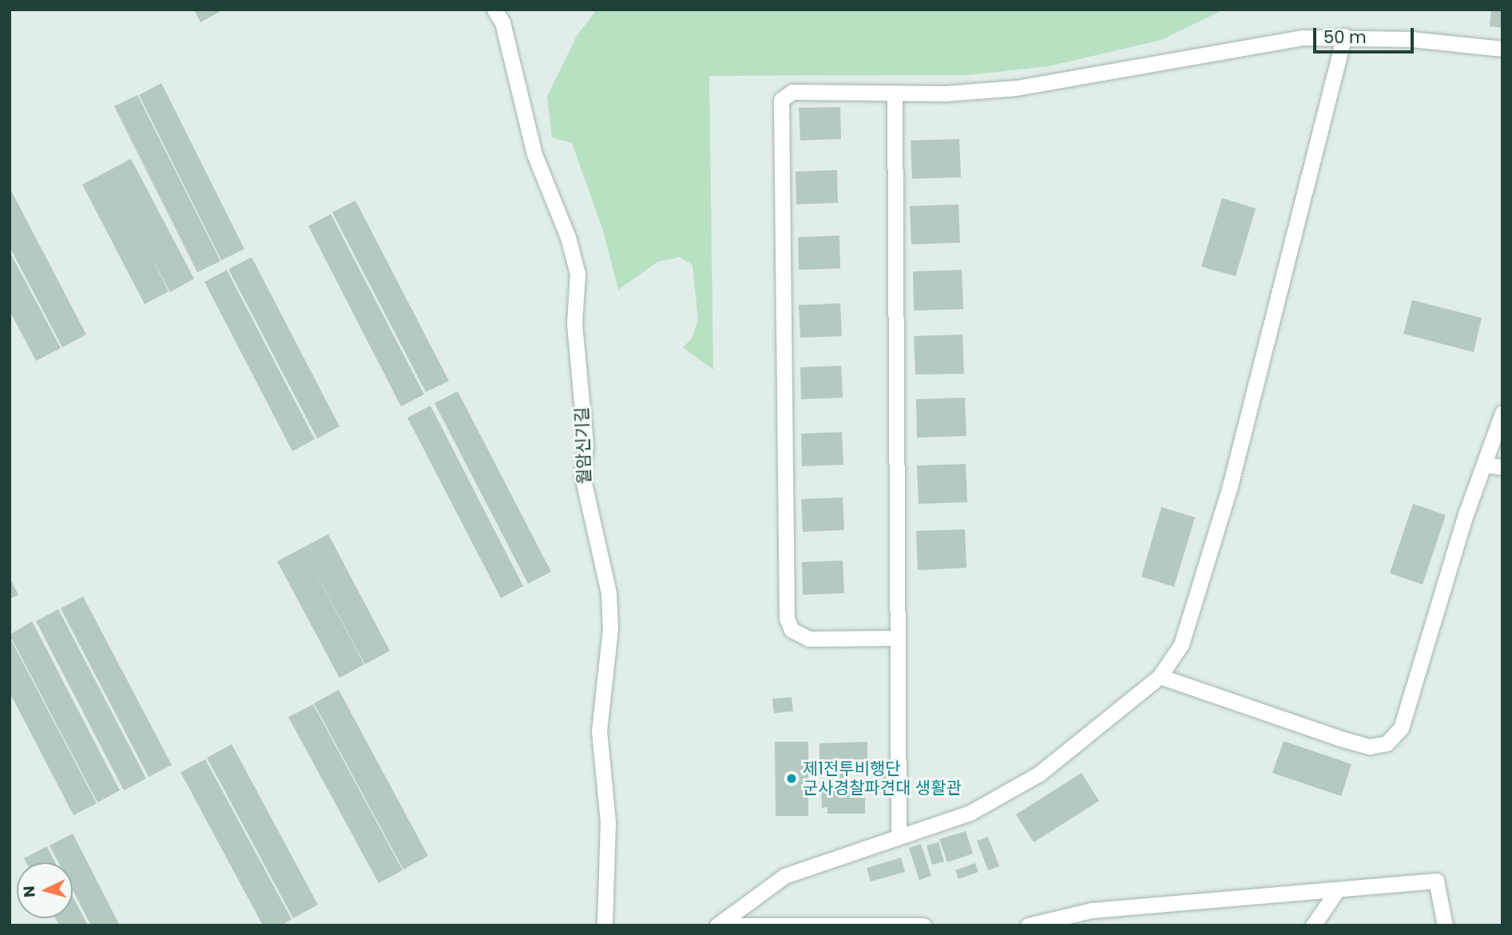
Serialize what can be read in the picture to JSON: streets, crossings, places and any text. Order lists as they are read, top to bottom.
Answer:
{
  "streets": {
    "street": ["월암신기길"]
  },
  "places": ["제1전투비행단 군사경찰파견대 생활관"],
  "scale_bar": "50 m",
  "north": "left"
}
